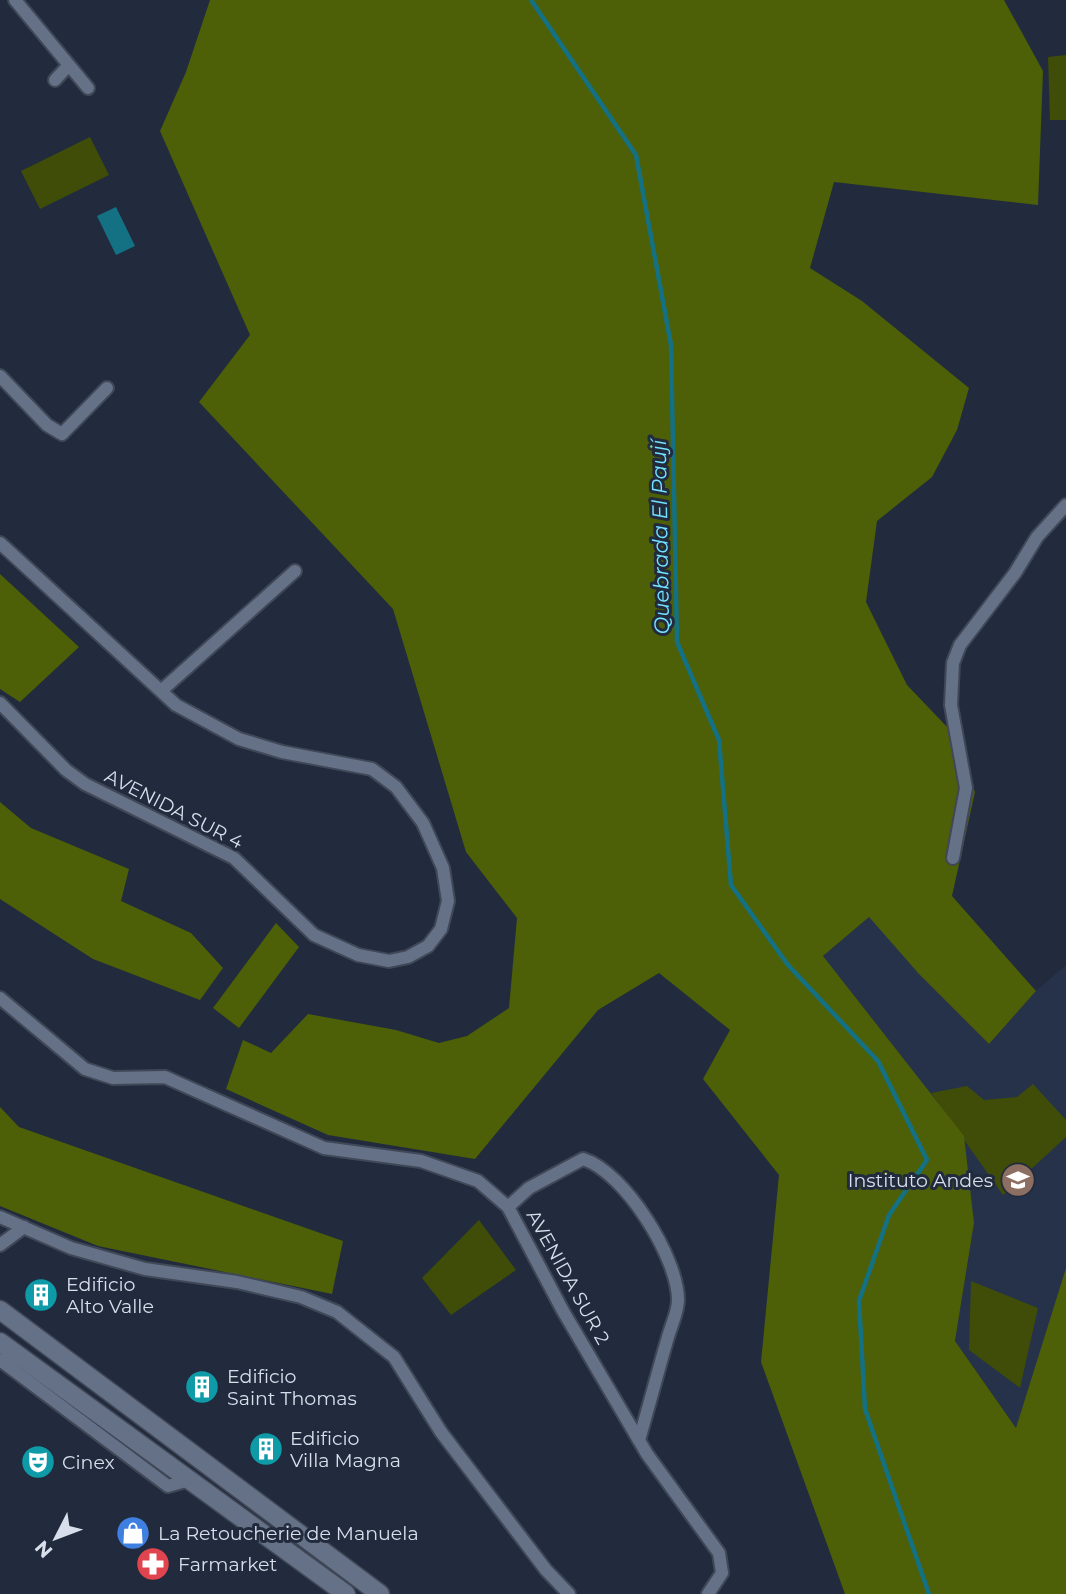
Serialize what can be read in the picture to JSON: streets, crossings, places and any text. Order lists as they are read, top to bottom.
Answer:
{
  "streets": {
    "street": ["AVENIDA SUR 4", "AVENIDA SUR 2"]
  },
  "water": ["Quebrada El Paují"],
  "places": {
    "school or university": ["Instituto Andes"],
    "building": ["Edificio Alto Valle", "Edificio Saint Thomas", "Edificio Villa Magna"],
    "theatre": ["Cinex"],
    "shop": ["La Retoucherie de Manuela"],
    "pharmacy": ["Farmarket"]
  },
  "north": "bottom left"
}
